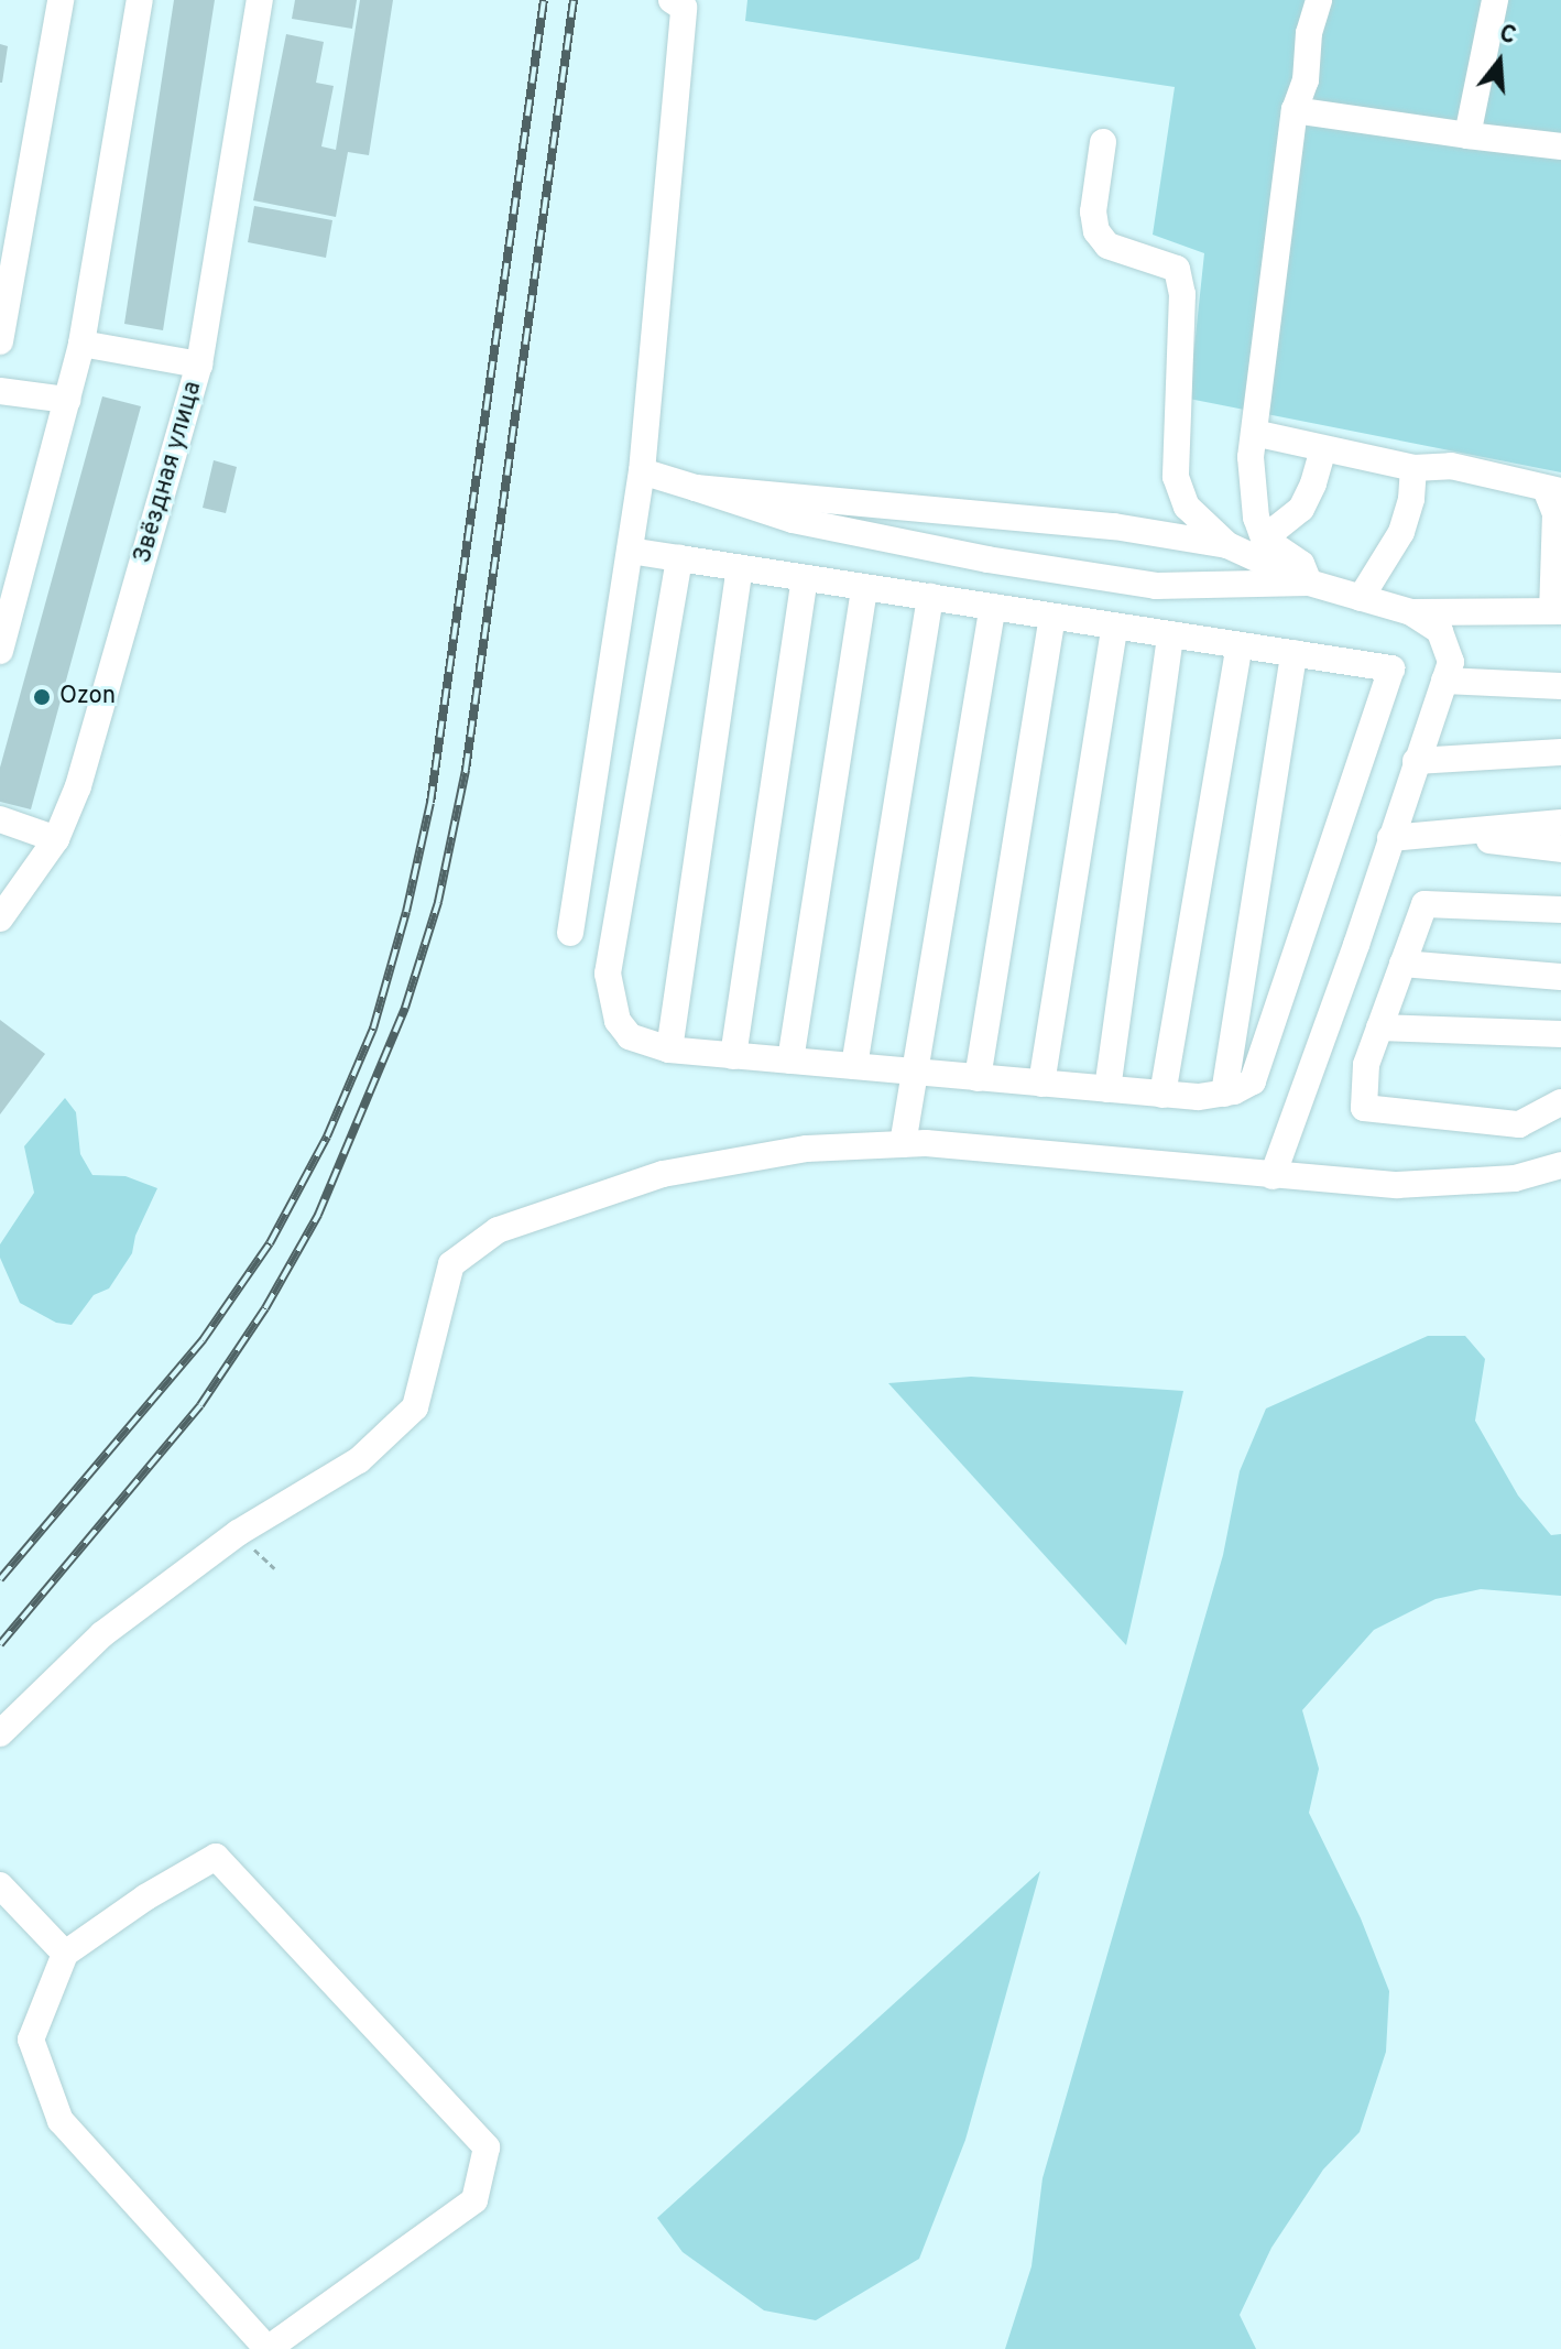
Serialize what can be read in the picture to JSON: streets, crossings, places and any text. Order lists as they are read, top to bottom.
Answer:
{
  "streets": {
    "street": ["Звёздная улица"]
  },
  "places": ["Ozon"],
  "north": "top"
}
